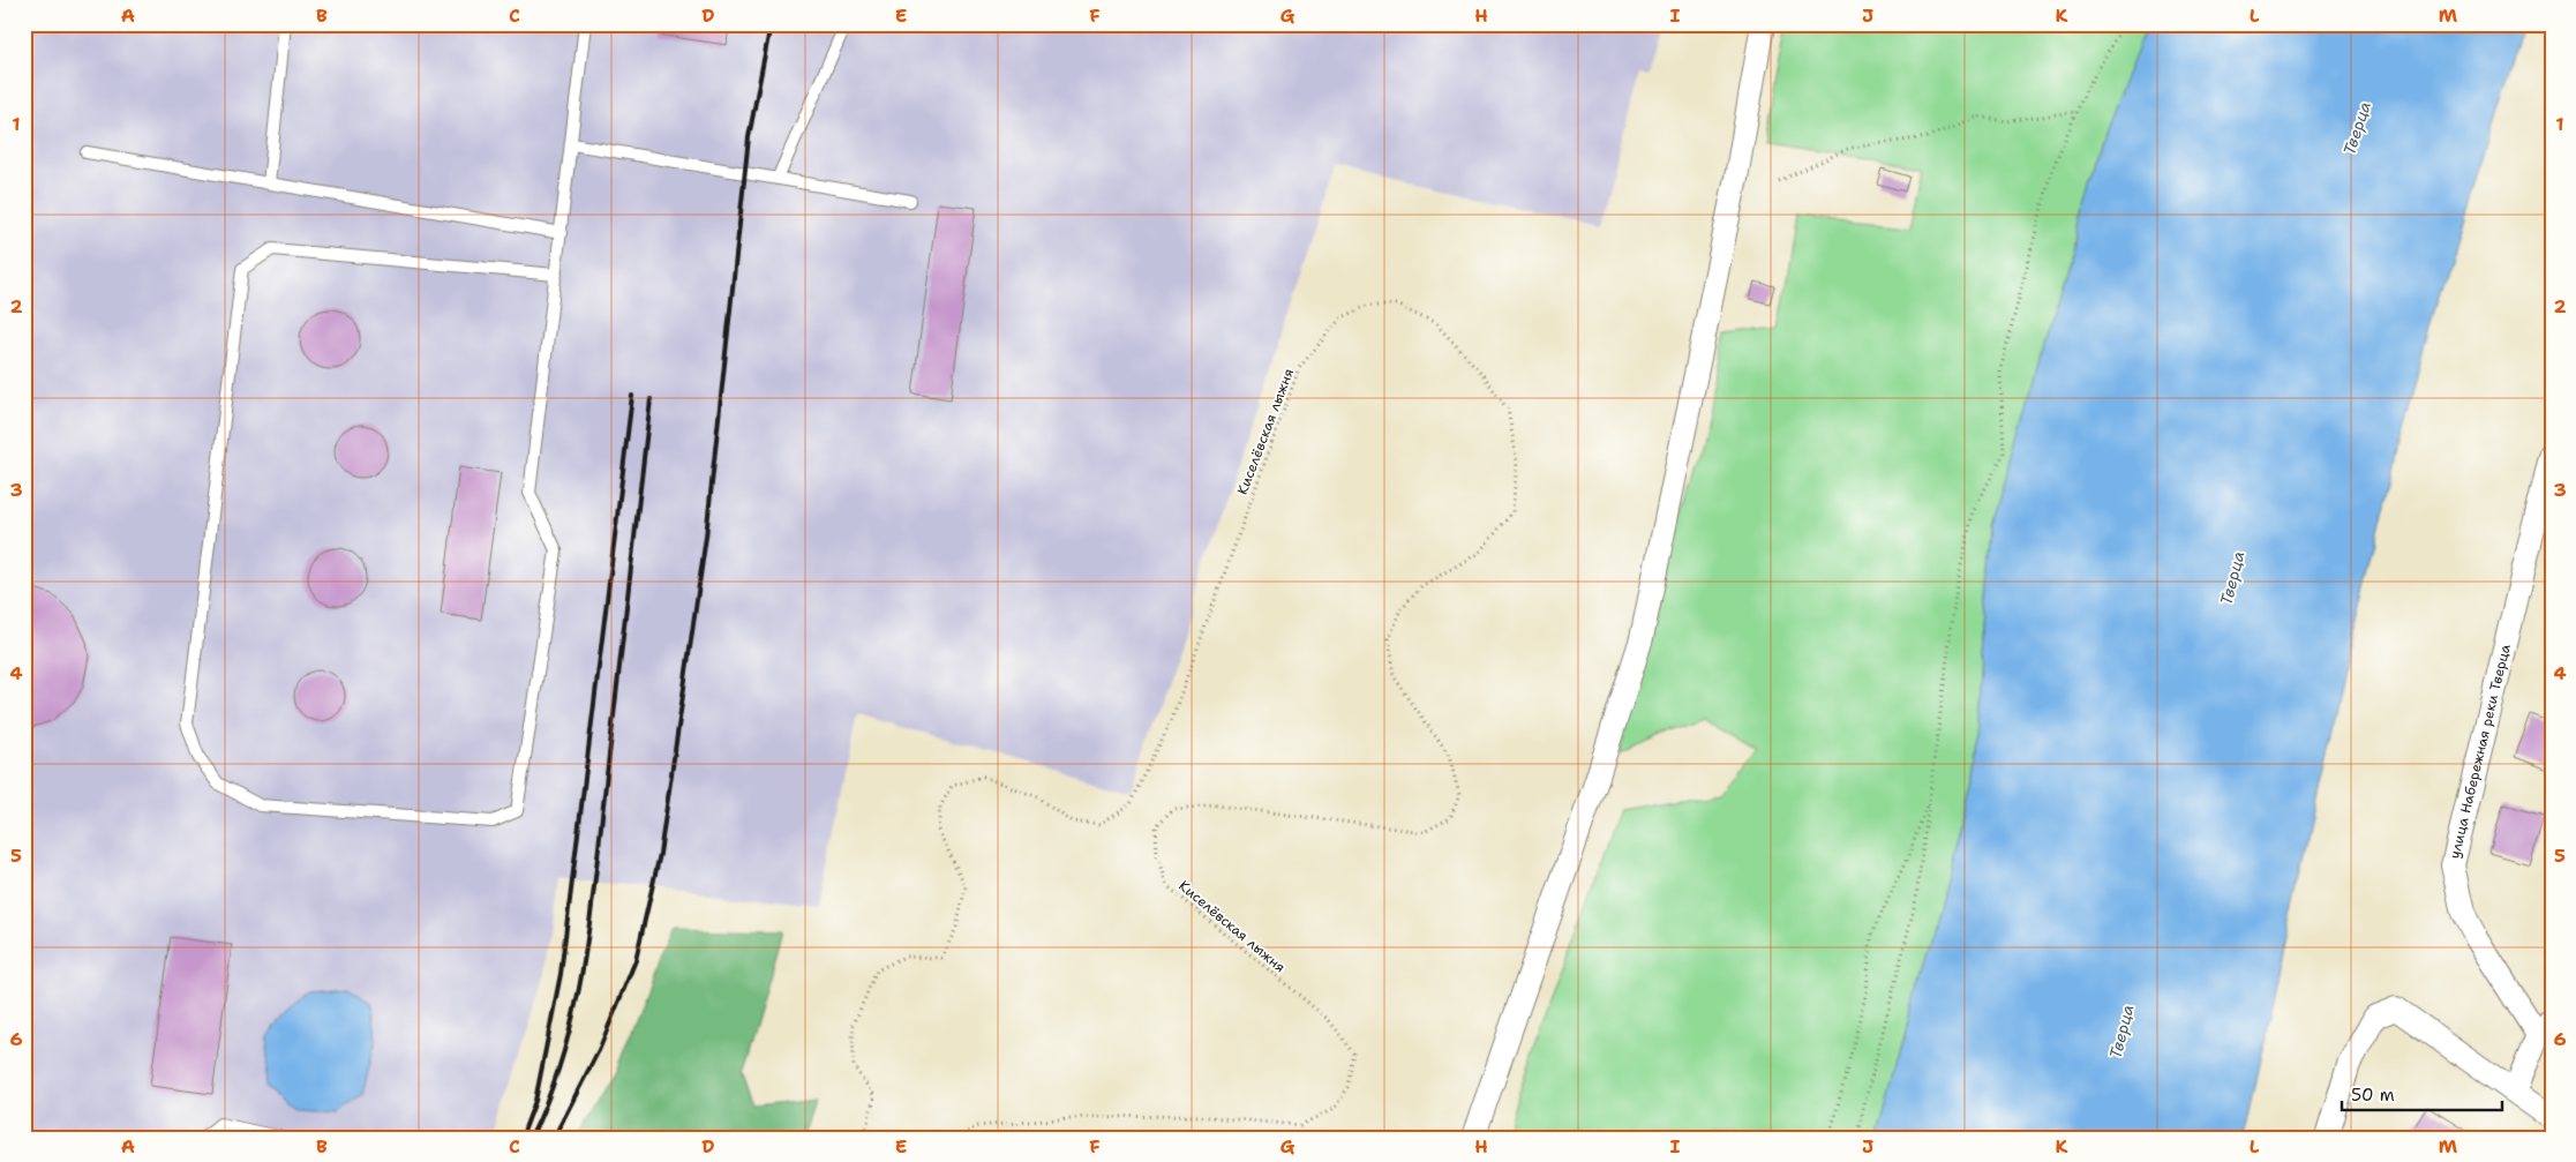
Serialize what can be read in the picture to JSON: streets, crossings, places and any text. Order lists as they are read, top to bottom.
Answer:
{
  "streets": {
    "street": ["улица Набережная реки Тверца"],
    "path": ["Киселёвская лыжня"]
  },
  "water": ["Тверца"],
  "scale_bar": "50 m",
  "grid": {
    "columns": [
      "A",
      "B",
      "C",
      "D",
      "E",
      "F",
      "G",
      "H",
      "I",
      "J",
      "K",
      "L",
      "M"
    ],
    "rows": [
      "1",
      "2",
      "3",
      "4",
      "5",
      "6"
    ]
  }
}
